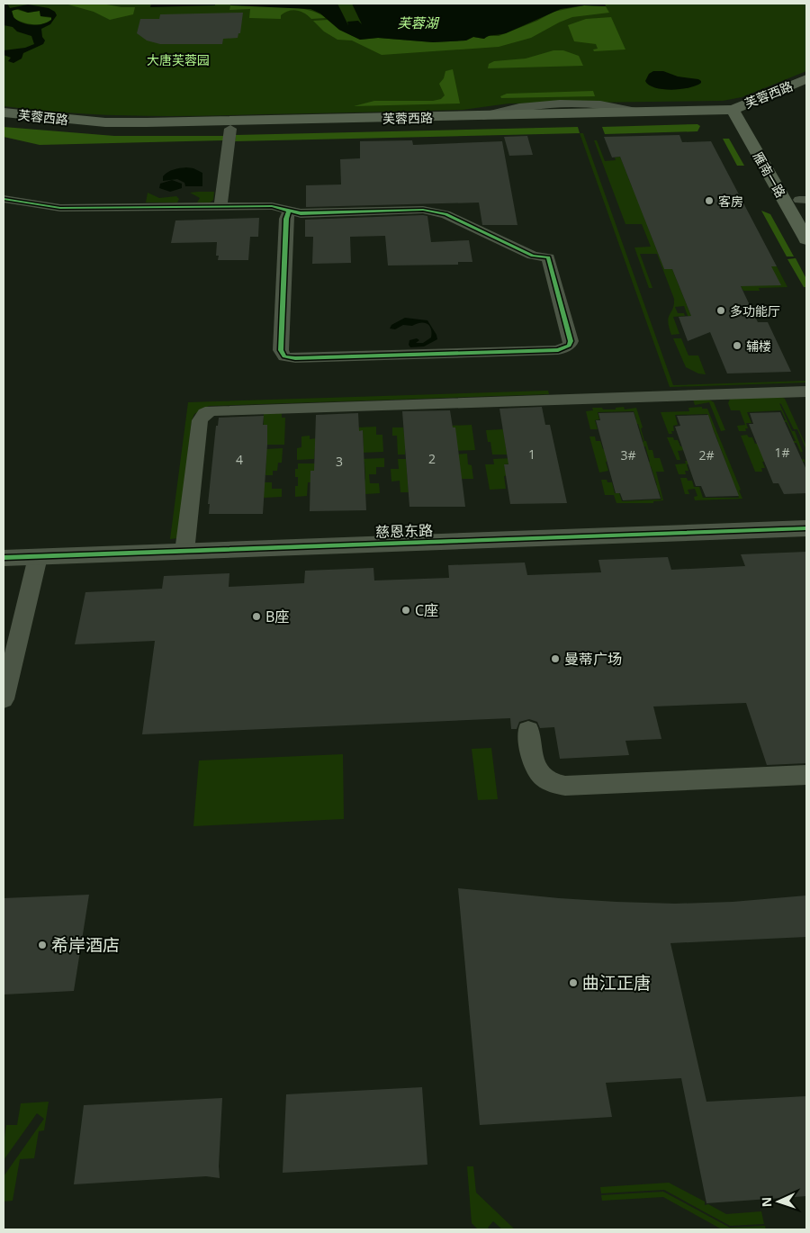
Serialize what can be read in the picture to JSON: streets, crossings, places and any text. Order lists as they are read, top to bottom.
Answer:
{
  "streets": {
    "main road": ["芙蓉西路", "雁南一路"],
    "street": ["慈恩东路"]
  },
  "crossings": [
    ["芙蓉西路", "雁南一路"]
  ],
  "water": ["芙蓉湖"],
  "parks": ["大唐芙蓉园"],
  "places": [
    "客房",
    "多功能厅",
    "辅楼",
    "C座",
    "B座",
    "曼蒂广场",
    "希岸酒店",
    "曲江正唐"
  ],
  "house_numbers": [
    "1#",
    "1",
    "3#",
    "2#",
    "2",
    "4",
    "3"
  ],
  "north": "left"
}
